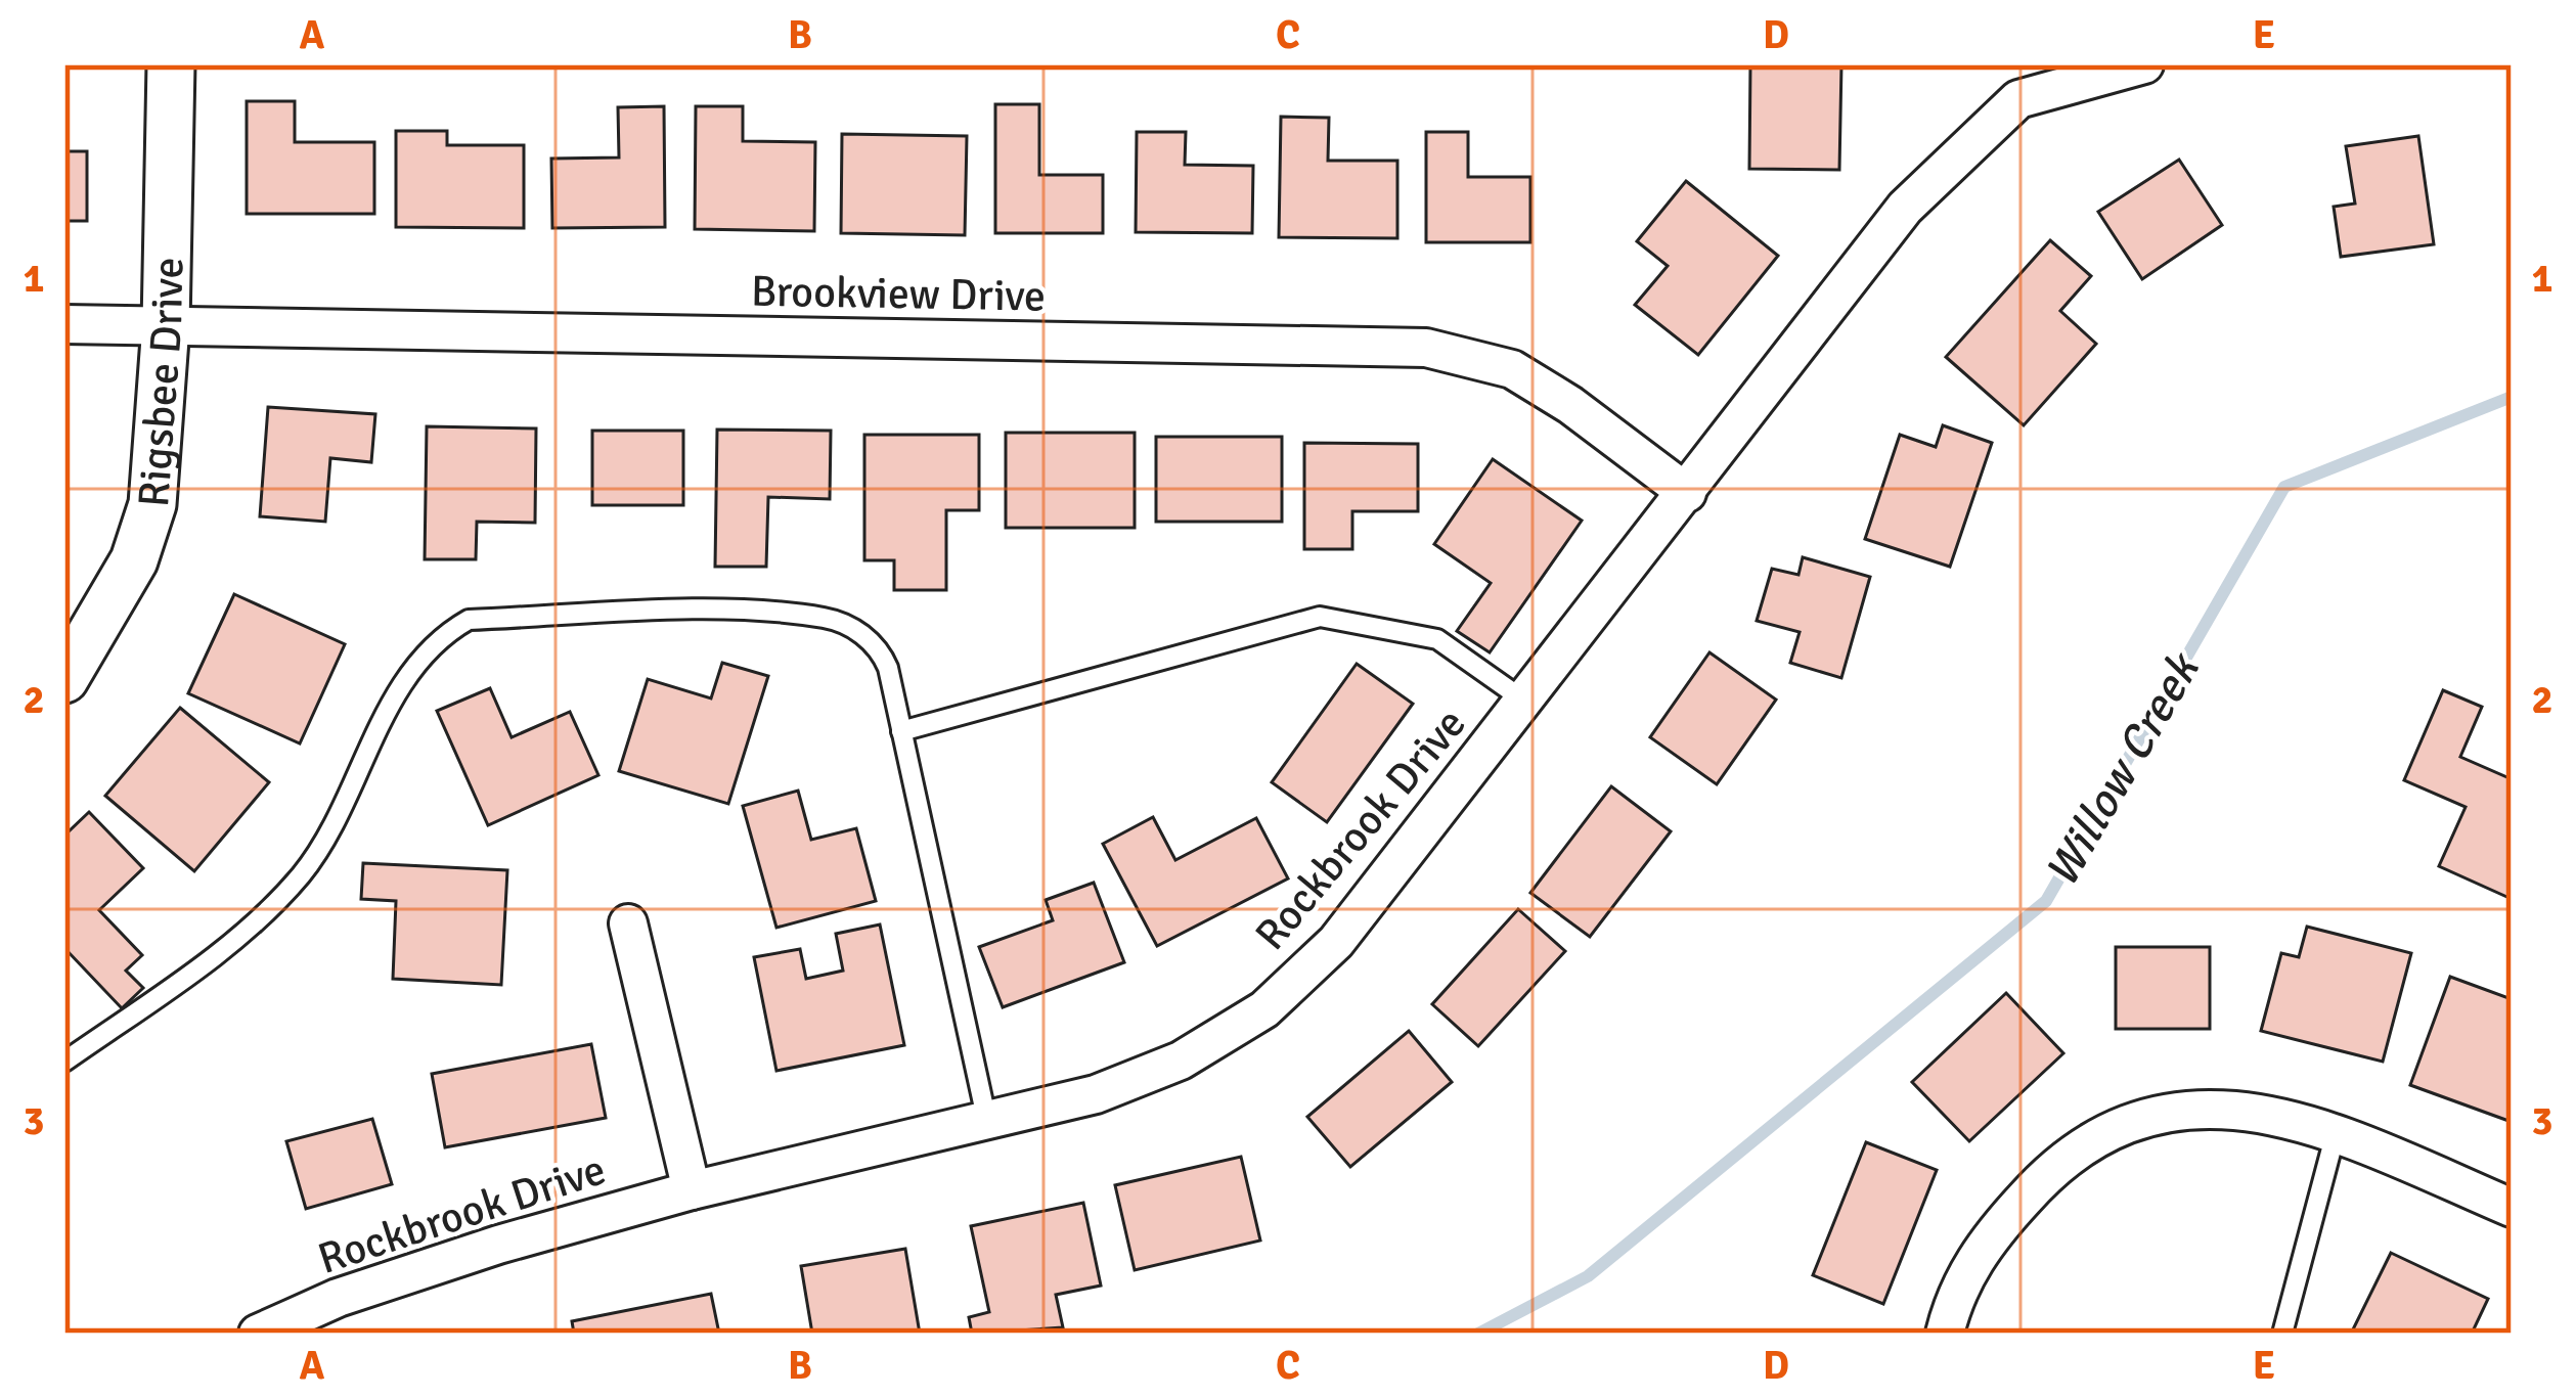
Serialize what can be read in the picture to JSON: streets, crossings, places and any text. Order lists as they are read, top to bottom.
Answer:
{
  "streets": {
    "street": ["Brookview Drive", "Rigsbee Drive", "Rockbrook Drive"]
  },
  "crossings": [
    ["Brookview Drive", "Rigsbee Drive"],
    ["Brookview Drive", "Rockbrook Drive"]
  ],
  "water": ["Willow Creek"],
  "grid": {
    "columns": [
      "A",
      "B",
      "C",
      "D",
      "E"
    ],
    "rows": ["1", "2", "3"]
  }
}
